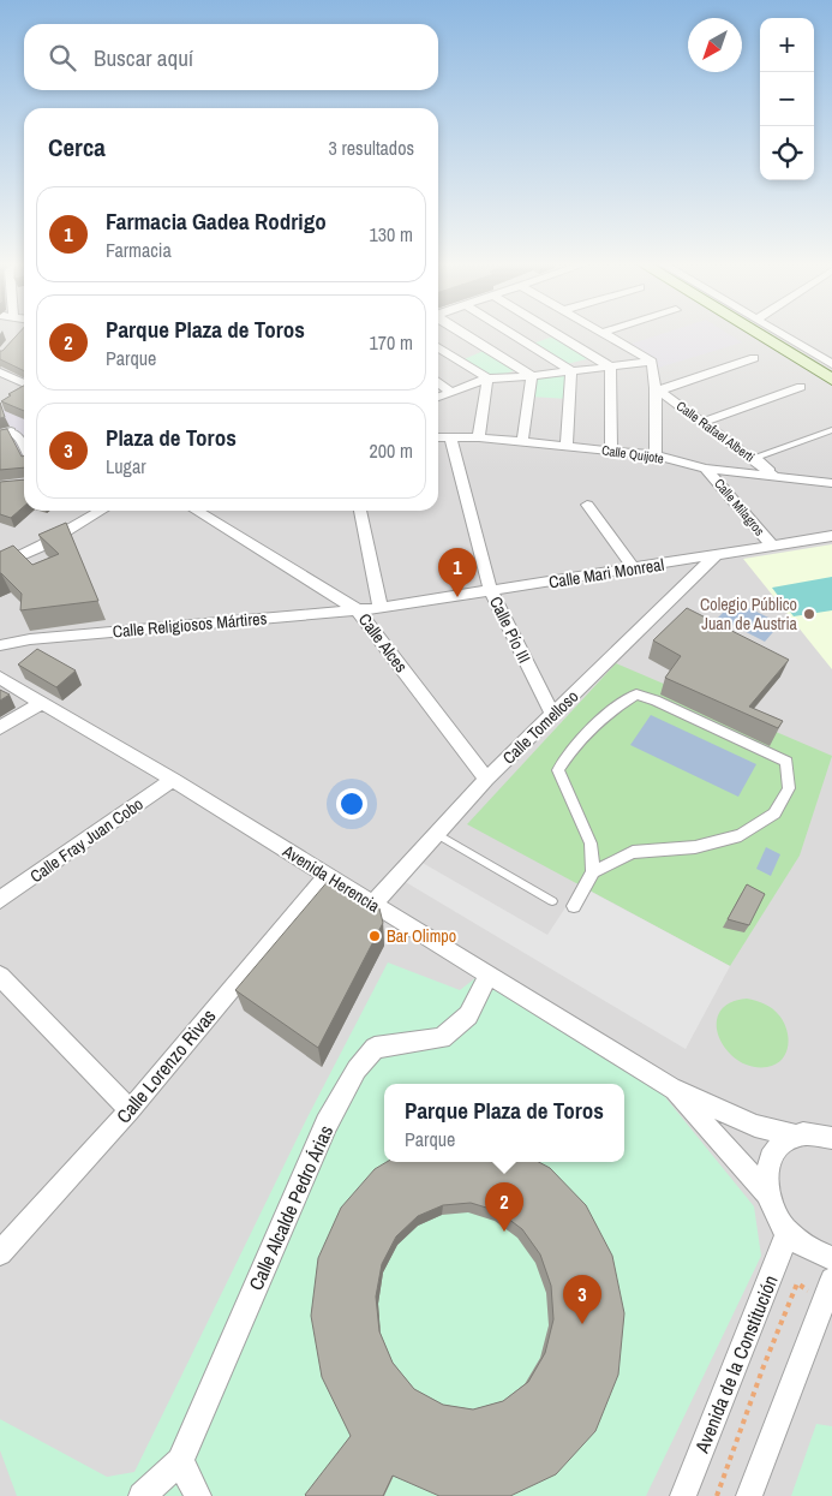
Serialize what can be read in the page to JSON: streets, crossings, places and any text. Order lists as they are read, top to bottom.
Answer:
{
  "streets": {
    "street": [
      "Calle Rafael Alberti",
      "Calle Quijote",
      "Calle Milagros",
      "Calle Mari Monreal",
      "Calle Religiosos Mártires",
      "Calle Pío III",
      "Calle Alces",
      "Calle Tomelloso",
      "Calle Fray Juan Cobo",
      "Avenida Herencia",
      "Calle Lorenzo Rivas",
      "Calle Alcalde Pedro Árias",
      "Avenida de la Constitución"
    ]
  },
  "crossings": [
    ["Calle Rafael Alberti", "Calle Quijote"],
    ["Calle Quijote", "Calle Milagros"],
    ["Calle Quijote", "Calle Pío III"],
    ["Calle Milagros", "Calle Mari Monreal"],
    ["Calle Mari Monreal", "Calle Religiosos Mártires"],
    ["Calle Mari Monreal", "Calle Pío III"],
    ["Calle Mari Monreal", "Calle Tomelloso"],
    ["Calle Religiosos Mártires", "Calle Alces"],
    ["Calle Pío III", "Calle Tomelloso"],
    ["Calle Alces", "Calle Tomelloso"],
    ["Calle Tomelloso", "Avenida Herencia"],
    ["Calle Fray Juan Cobo", "Avenida Herencia"],
    ["Avenida Herencia", "Calle Lorenzo Rivas"],
    ["Avenida Herencia", "Calle Alcalde Pedro Árias"]
  ],
  "places": ["Colegio Público Juan de Austria", "Bar Olimpo"],
  "north": "bottom left",
  "page": {
    "map_buttons": ["+", "−"],
    "search": "Buscar aquí",
    "heading": ["Cerca", "3 resultados"],
    "list": [
      {
        "mark": "1",
        "name": "Farmacia Gadea Rodrigo",
        "note": "Farmacia",
        "value": "130 m"
      },
      {
        "mark": "2",
        "name": "Parque Plaza de Toros",
        "note": "Parque",
        "value": "170 m"
      },
      {
        "mark": "3",
        "name": "Plaza de Toros",
        "note": "Lugar",
        "value": "200 m"
      }
    ],
    "pins": ["1", "2", "3"],
    "popup": ["Parque Plaza de Toros", "Parque"]
  }
}
